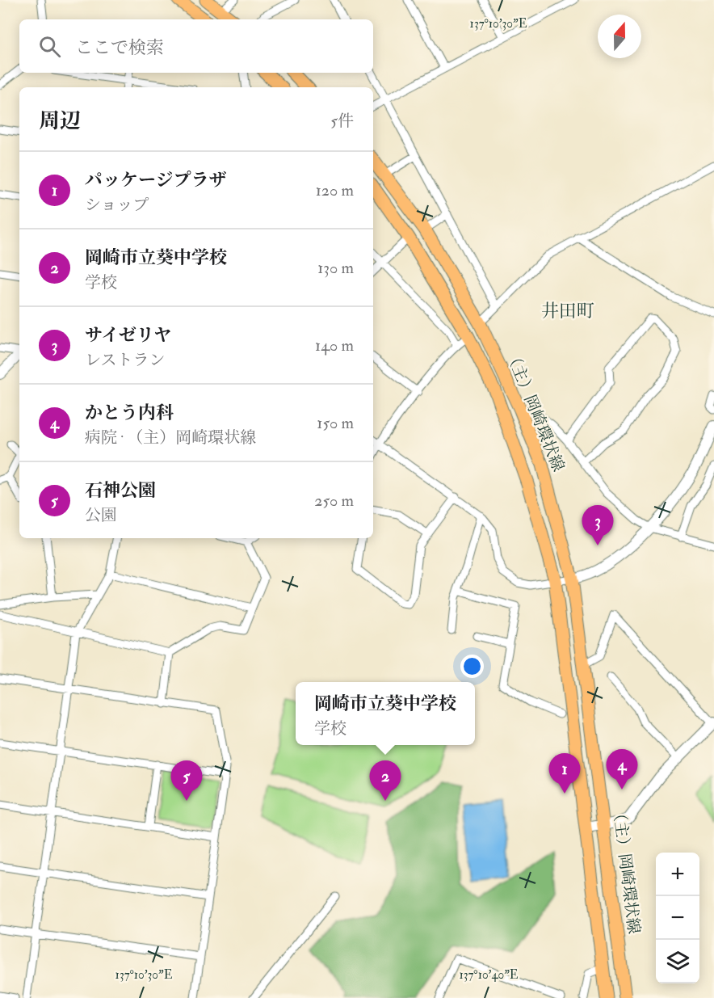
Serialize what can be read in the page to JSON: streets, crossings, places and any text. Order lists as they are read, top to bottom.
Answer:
{
  "streets": {
    "main road": ["（主）岡崎環状線"]
  },
  "districts": ["井田町"],
  "north": "top",
  "page": {
    "search": "ここで検索",
    "heading": ["周辺", "5件"],
    "list": [
      {
        "mark": "1",
        "name": "パッケージプラザ",
        "note": "ショップ",
        "value": "120 m"
      },
      {
        "mark": "2",
        "name": "岡崎市立葵中学校",
        "note": "学校",
        "value": "130 m"
      },
      {
        "mark": "3",
        "name": "サイゼリヤ",
        "note": "レストラン",
        "value": "140 m"
      },
      {
        "mark": "4",
        "name": "かとう内科",
        "note": "病院 · （主）岡崎環状線",
        "value": "150 m"
      },
      {
        "mark": "5",
        "name": "石神公園",
        "note": "公園",
        "value": "250 m"
      }
    ],
    "pins": [
      "3",
      "4",
      "1",
      "2",
      "5"
    ],
    "popup": ["岡崎市立葵中学校", "学校"],
    "map_buttons": ["+", "−"]
  },
  "coordinates": ["137°10'30\"E", "137°10'40\"E"]
}
